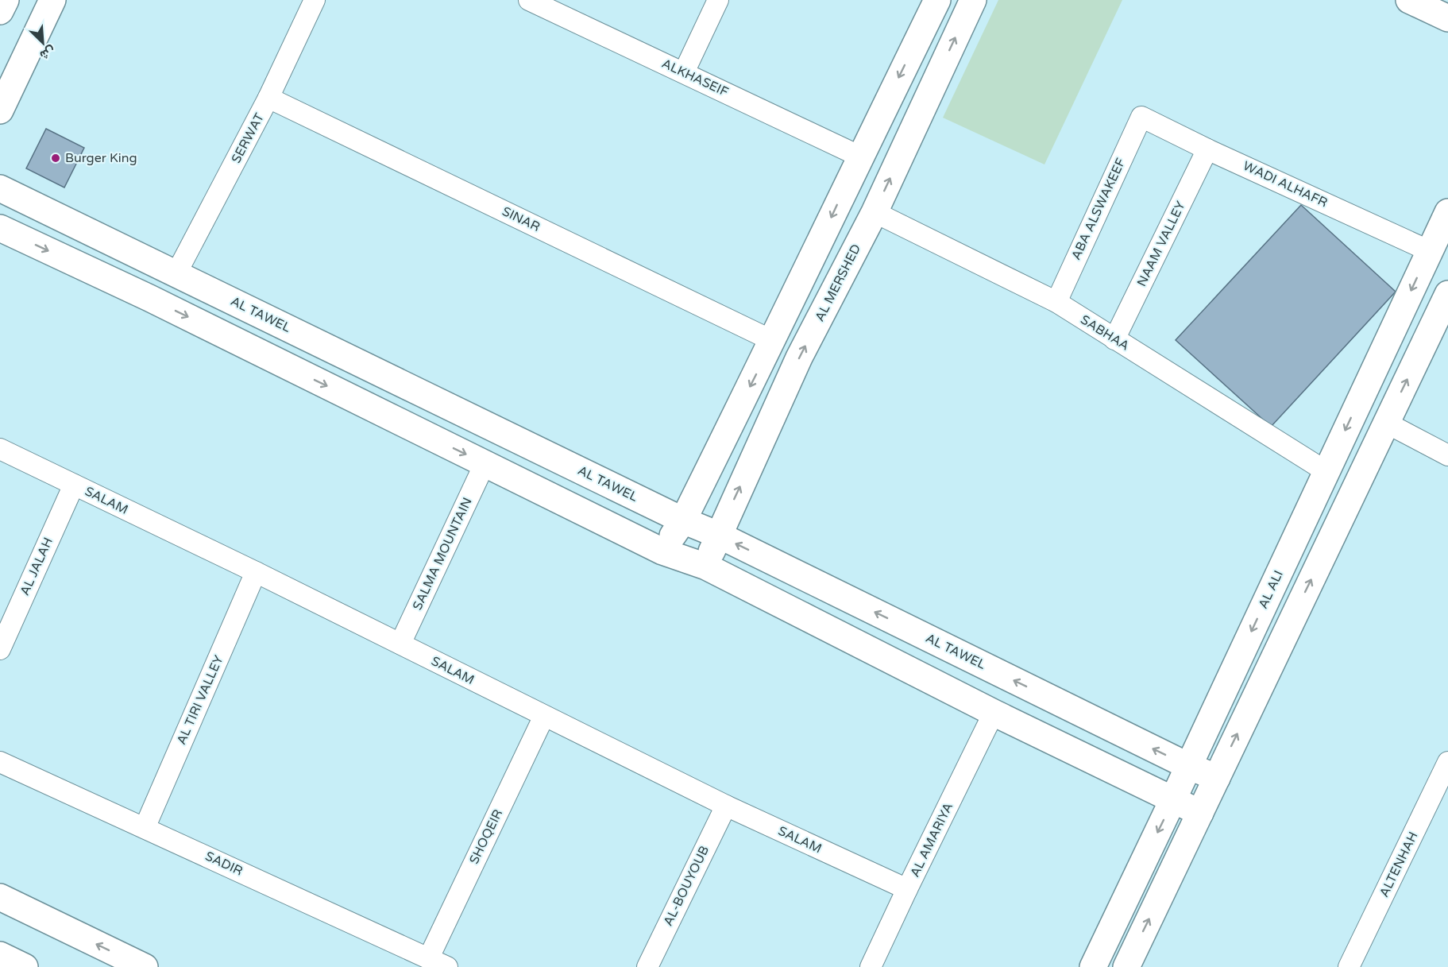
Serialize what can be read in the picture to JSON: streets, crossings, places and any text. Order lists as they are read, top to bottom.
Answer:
{
  "streets": {
    "street": [
      "ALKHASEIF",
      "SERWAT",
      "WADI ALHAFR",
      "ABA ALSWAKEEF",
      "SINAR",
      "NAAM VALLEY",
      "AL MERSHED",
      "AL TAWEL",
      "SABHAA",
      "SALAM",
      "SALMA MOUNTAIN",
      "AL JALAH",
      "AL ALI",
      "AL TIRI VALLEY",
      "SHOQEIR",
      "AL AMARIYA",
      "SADIR",
      "ALTENHAH",
      "AL-BOUYOUB"
    ]
  },
  "crossings": [
    ["SERWAT", "SINAR"],
    ["SERWAT", "AL TAWEL"],
    ["WADI ALHAFR", "ABA ALSWAKEEF"],
    ["WADI ALHAFR", "NAAM VALLEY"],
    ["WADI ALHAFR", "AL ALI"],
    ["ABA ALSWAKEEF", "SABHAA"],
    ["NAAM VALLEY", "SABHAA"],
    ["AL MERSHED", "AL TAWEL"],
    ["AL MERSHED", "SABHAA"],
    ["AL TAWEL", "AL ALI"],
    ["SABHAA", "AL ALI"],
    ["SALAM", "SALMA MOUNTAIN"],
    ["SALAM", "AL JALAH"],
    ["SALAM", "AL TIRI VALLEY"],
    ["SALAM", "SHOQEIR"],
    ["SALAM", "AL AMARIYA"],
    ["SALAM", "AL-BOUYOUB"],
    ["AL TIRI VALLEY", "SADIR"],
    ["SHOQEIR", "SADIR"]
  ],
  "places": ["Burger King"],
  "north": "bottom right"
}
